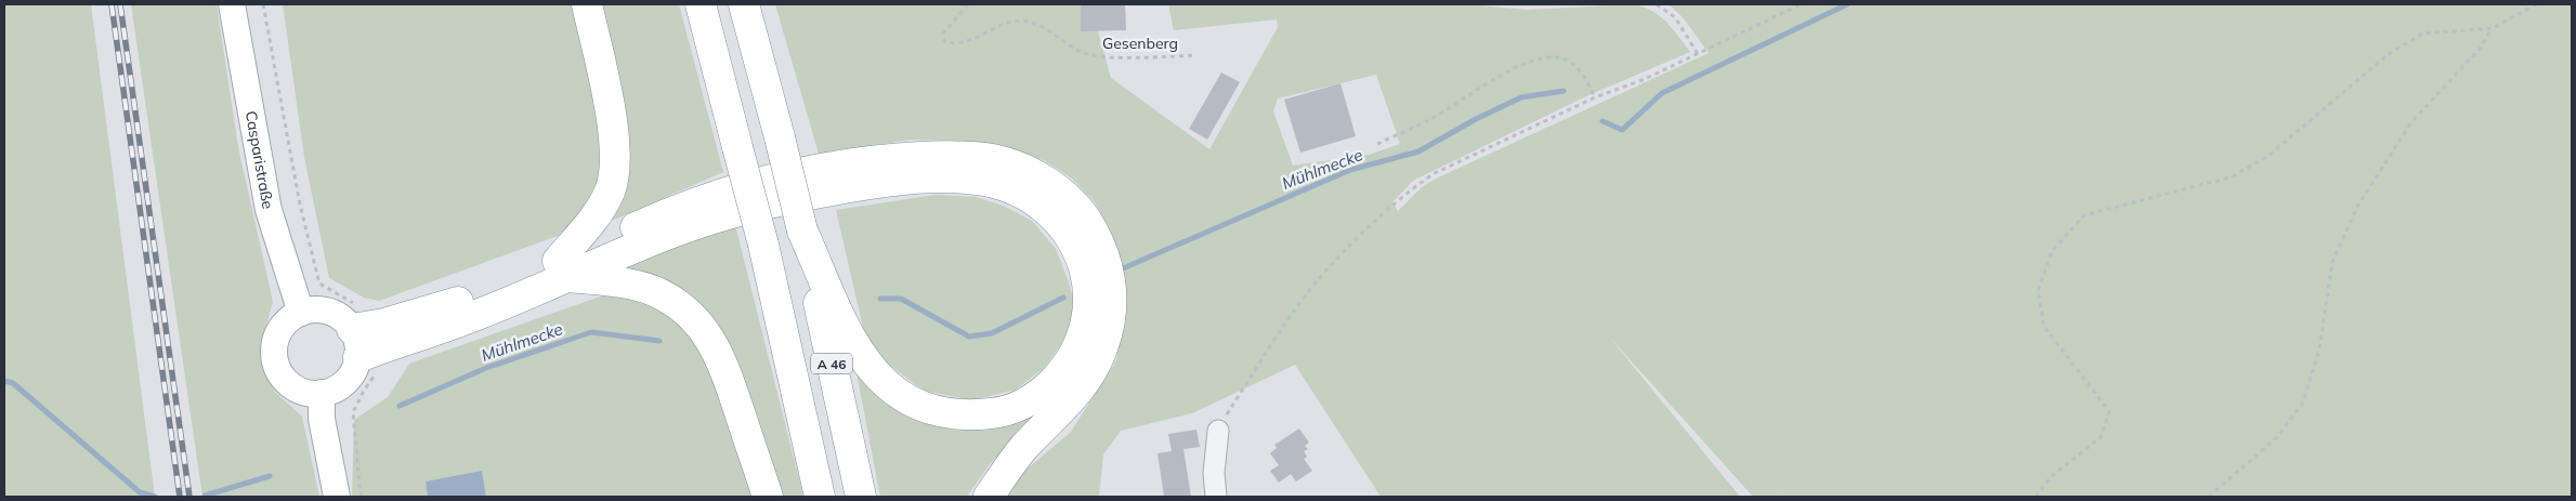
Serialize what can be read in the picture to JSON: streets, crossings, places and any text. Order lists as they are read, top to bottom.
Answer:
{
  "streets": {
    "highway": ["A 46"],
    "main road": ["Casparistraße"],
    "path": ["Gesenberg"]
  },
  "water": ["Mühlmecke"]
}
